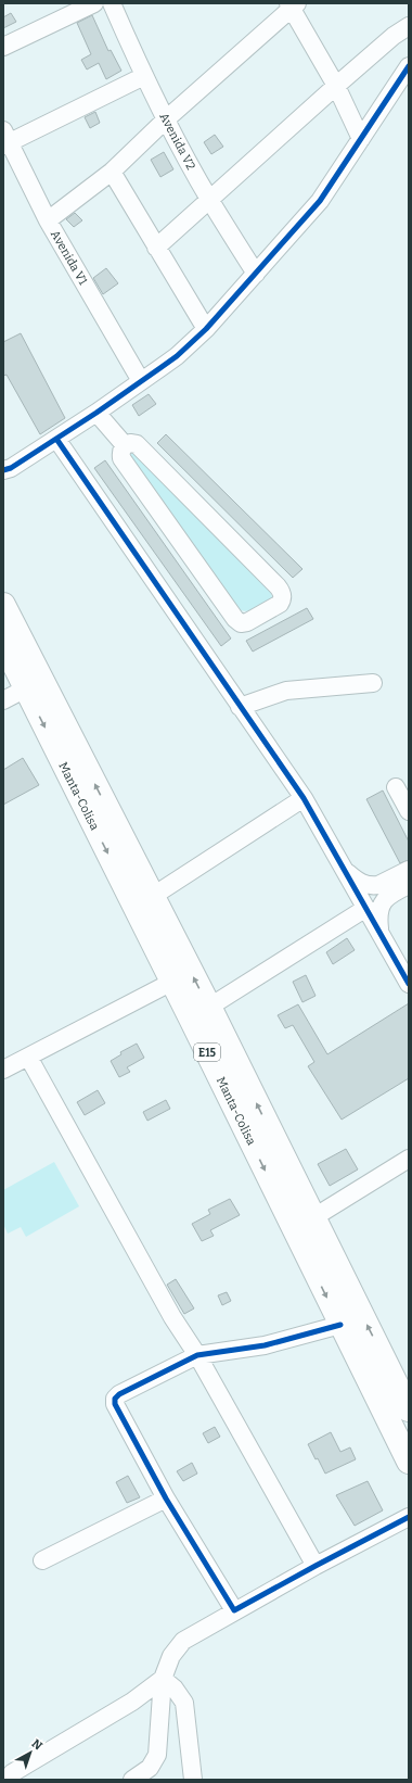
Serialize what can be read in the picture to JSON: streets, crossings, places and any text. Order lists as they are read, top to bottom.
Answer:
{
  "streets": {
    "highway": ["Manta-Colisa", "E15"],
    "street": ["Avenida V2", "Avenida V1"]
  },
  "north": "top right"
}
